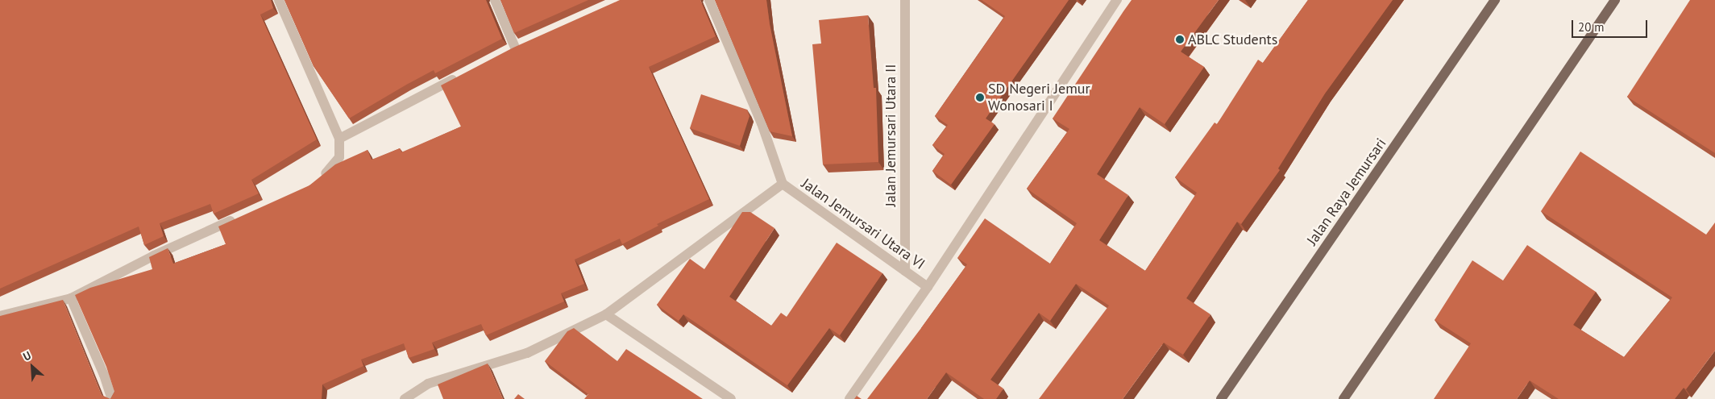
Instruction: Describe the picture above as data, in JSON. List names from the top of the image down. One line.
{"streets":{"main road":["Jalan Raya Jemursari"],"street":["Jalan Jemursari Utara II","Jalan Jemursari Utara VI"]},"crossings":[["Jalan Jemursari Utara II","Jalan Jemursari Utara VI"]],"places":["ABLC Students","SD Negeri Jemur Wonosari I"],"scale_bar":"20 m","north":"top left"}
